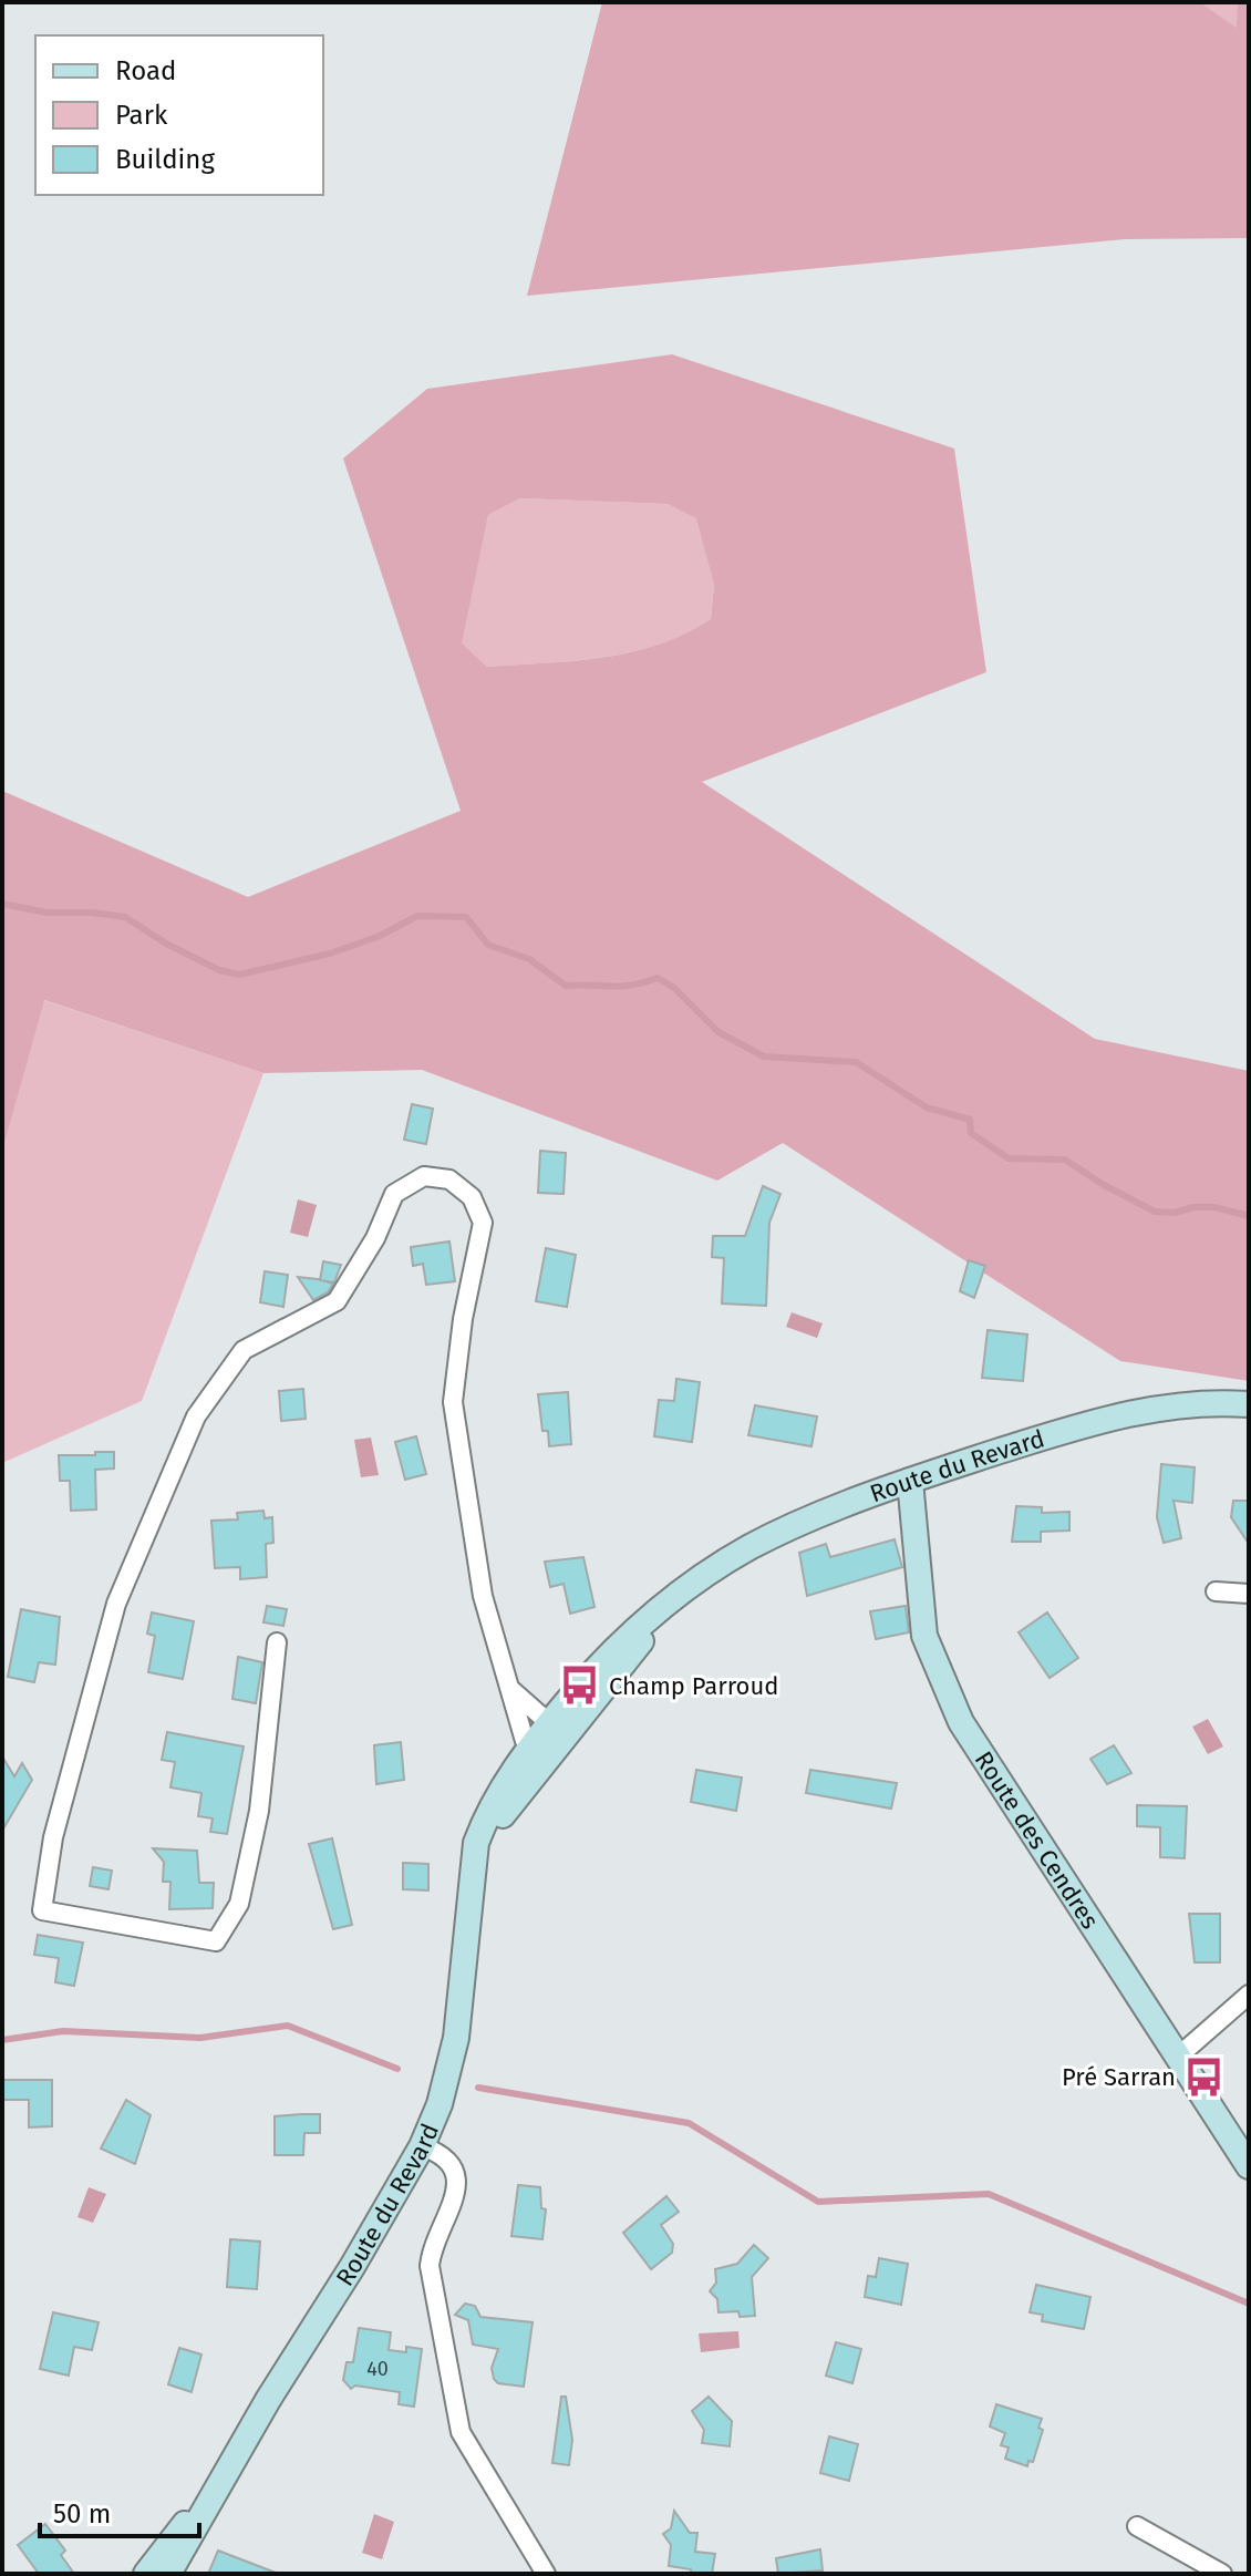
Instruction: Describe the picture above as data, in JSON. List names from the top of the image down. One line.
{"streets":{"main road":["Route du Revard","Route des Cendres"]},"crossings":[["Route du Revard","Route des Cendres"]],"places":{"bus stop":["Champ Parroud","Pré Sarran"]},"house_numbers":["40"],"legend":["Road","Park","Building"],"scale_bar":"50 m"}
